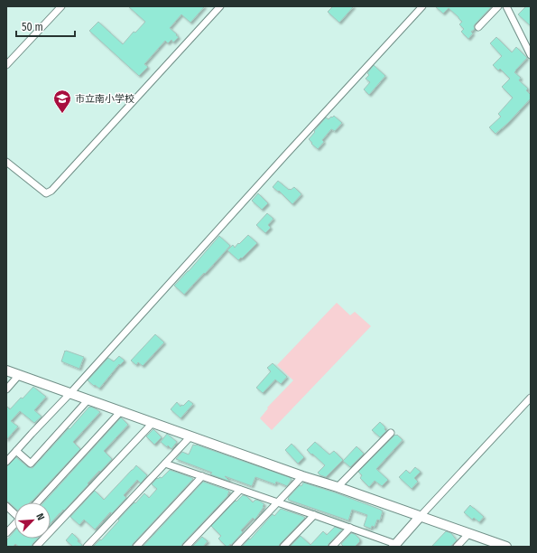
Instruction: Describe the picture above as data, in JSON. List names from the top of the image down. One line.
{"places":{"school or university":["市立南小学校"]},"scale_bar":"50 m","north":"top right"}
